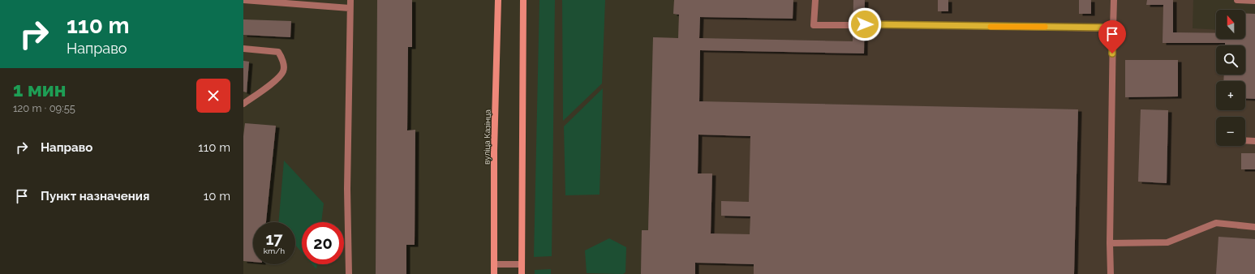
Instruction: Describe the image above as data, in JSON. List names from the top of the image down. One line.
{"streets":{"main road":["вуліца Казінца"]},"north":"top","page":{"turn":["110 m","Направо"],"map_buttons":["+","−"],"heading":["1 мин","120 m · 09:55"],"list":[{"name":"Направо","value":"110 m"},{"name":"Пункт назначения","value":"10 m"}],"speed":"17 km/h","limit":"20"}}
